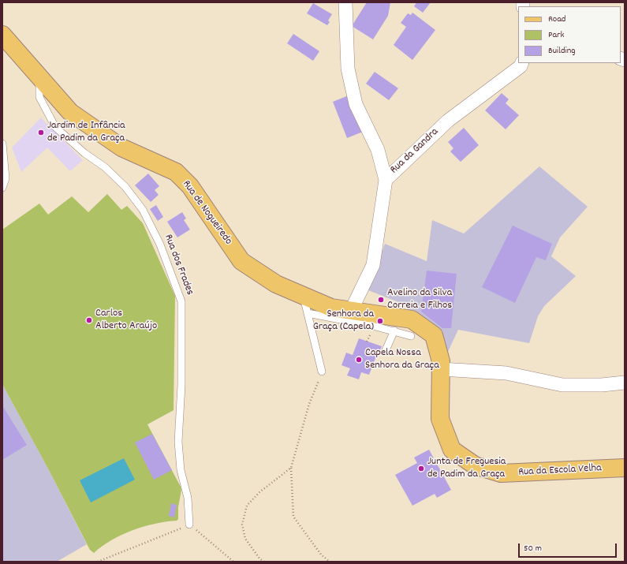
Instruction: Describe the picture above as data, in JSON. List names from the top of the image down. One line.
{"streets":{"main road":["Rua de Nogueiredo","Rua da Escola Velha"],"street":["Rua da Gandra"],"lane":["Rua dos Frades"]},"crossings":[["Rua da Gandra","Rua de Nogueiredo"],["Rua da Gandra","Rua da Escola Velha"],["Rua de Nogueiredo","Rua dos Frades"],["Rua de Nogueiredo","Rua da Escola Velha"]],"places":["Jardim de Infância de Padim da Graça","Avelino da Silva Correia e Filhos","Carlos Alberto Araújo","Senhora da Graça (Capela)","Capela Nossa Senhora da Graça","Junta de Freguesia de Padim da Graça"],"legend":["Road","Park","Building"],"scale_bar":"50 m"}
